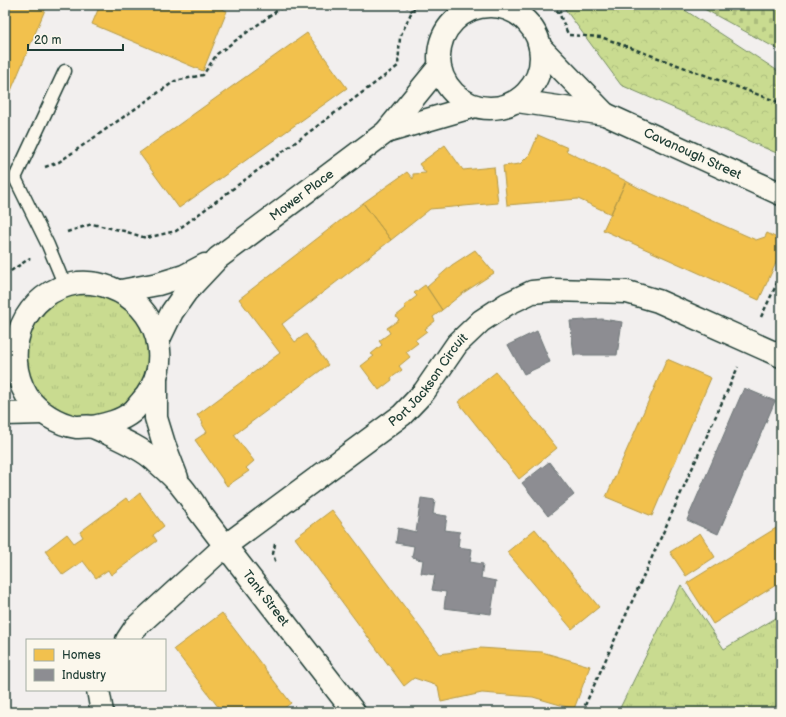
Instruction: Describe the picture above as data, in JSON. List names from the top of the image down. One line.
{"streets":{"street":["Cavanough Street","Mower Place","Port Jackson Circuit","Tank Street"]},"crossings":[["Cavanough Street","Mower Place"],["Port Jackson Circuit","Tank Street"]],"legend":["Homes","Industry"],"scale_bar":"20 m"}
